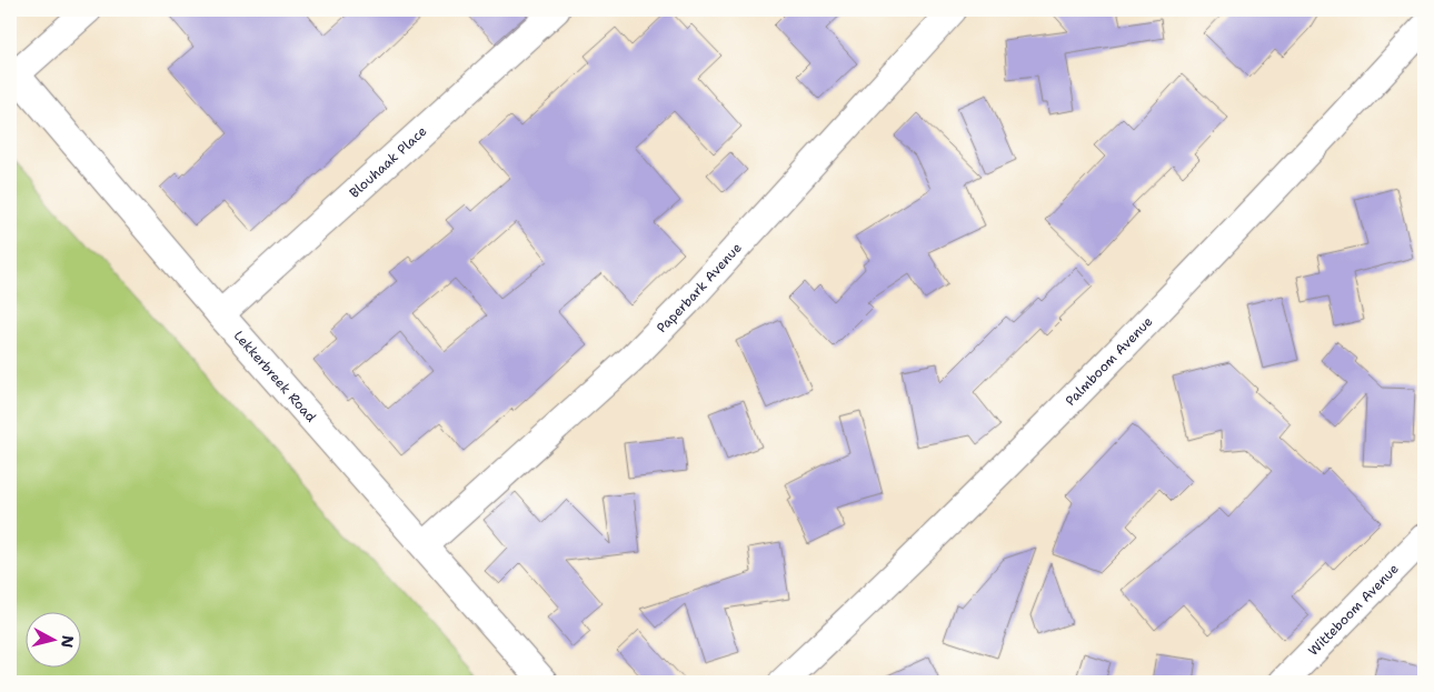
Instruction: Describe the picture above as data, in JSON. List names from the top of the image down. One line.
{"streets":{"street":["Blouhaak Place","Paperbark Avenue","Palmboom Avenue","Lekkerbreek Road","Witteboom Avenue"]},"crossings":[["Blouhaak Place","Lekkerbreek Road"],["Paperbark Avenue","Lekkerbreek Road"]],"north":"right"}
